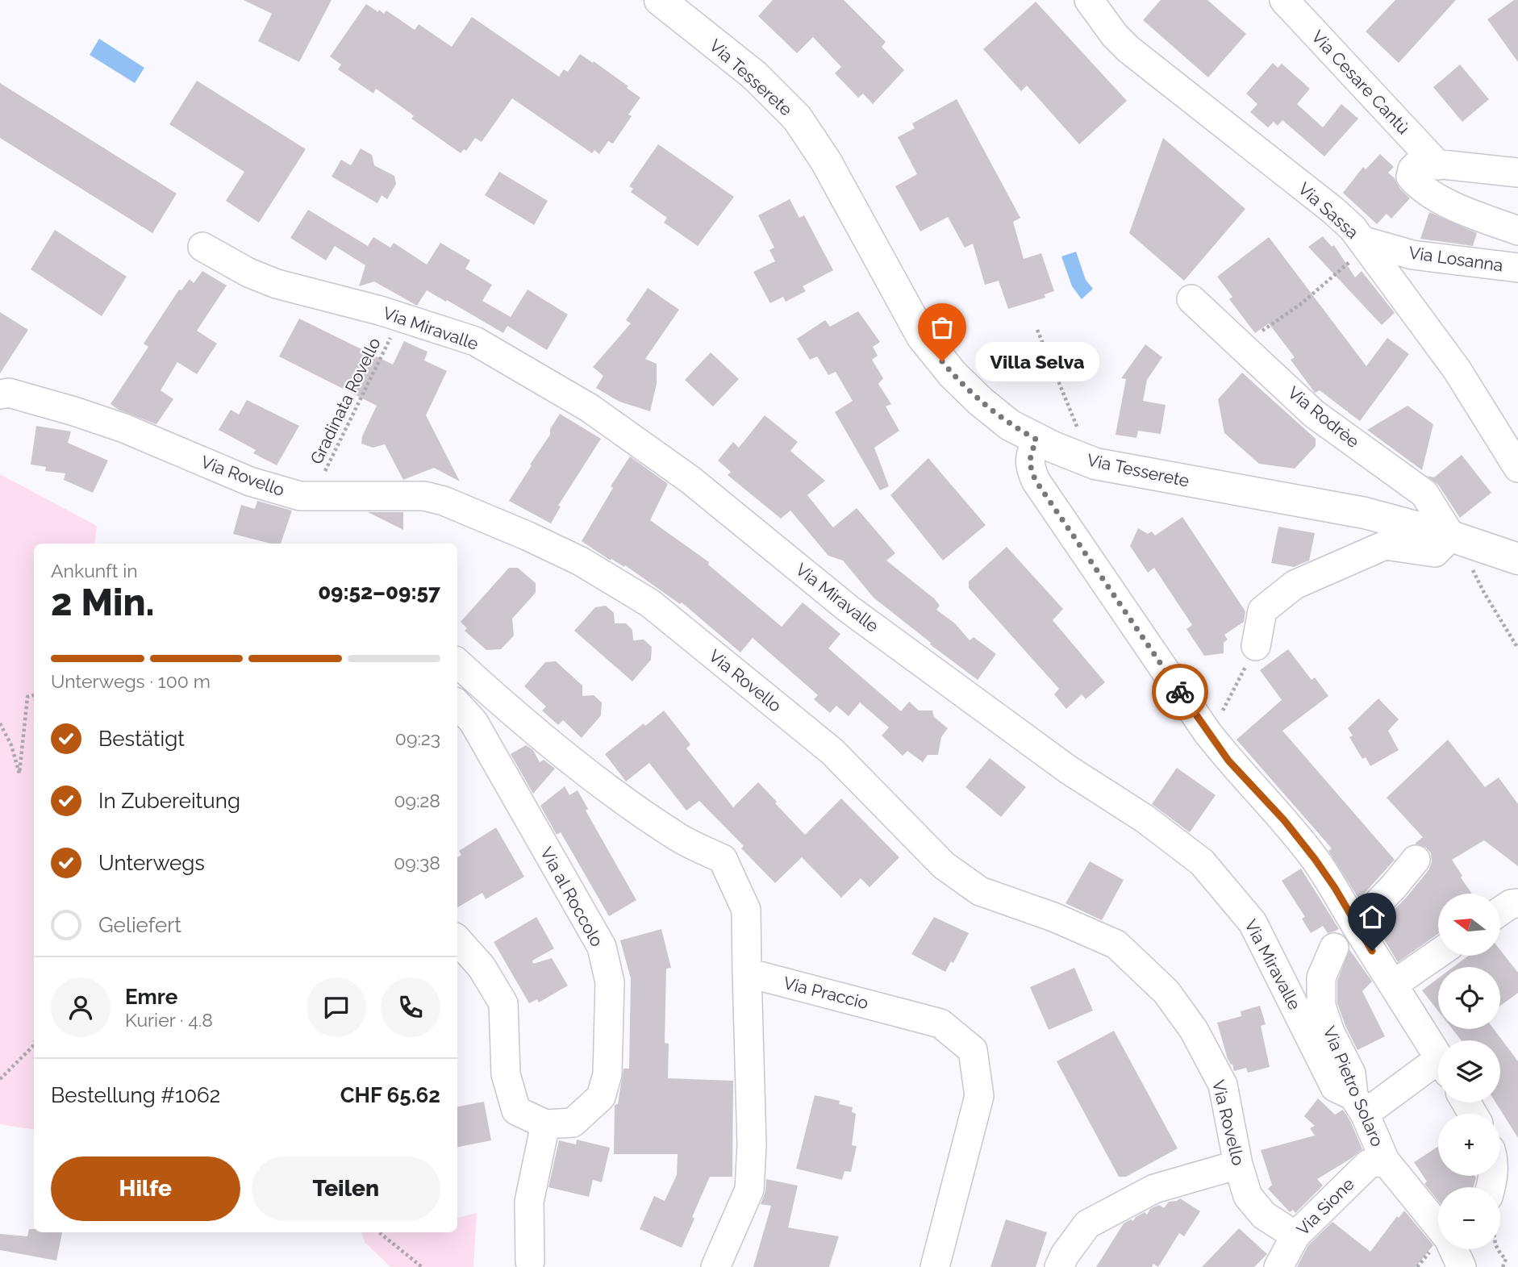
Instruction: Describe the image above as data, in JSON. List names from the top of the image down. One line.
{"streets":{"main road":["Via Tesserete"],"street":["Via Cesare Cantù","Via Sassa","Via Losanna","Via Miravalle","Via Rodrèe","Via Rovello","Via al Roccolo","Via Praccio","Via Pietro Solaro","Via Sione"],"path":["Gradinata Rovello"]},"crossings":[["Via Tesserete","Via Rodrèe"],["Via Sassa","Via Losanna"],["Via Miravalle","Gradinata Rovello"],["Via Miravalle","Via Pietro Solaro"],["Gradinata Rovello","Via Rovello"],["Via Rovello","Via Sione"],["Via Pietro Solaro","Via Sione"]],"places":["Villa Selva"],"north":"left","page":{"bubble":"Villa Selva","heading":["2 Min.","Ankunft in","09:52–09:57"],"panel":["Emre","Kurier · 4.8","Bestellung #1062","CHF 65.62"],"bar":"Unterwegs · 100 m","list":[["Bestätigt","09:23"],["In Zubereitung","09:28"],["Unterwegs","09:38"],"Geliefert"],"map_buttons":["+","−"],"buttons":["Hilfe","Teilen"]}}
